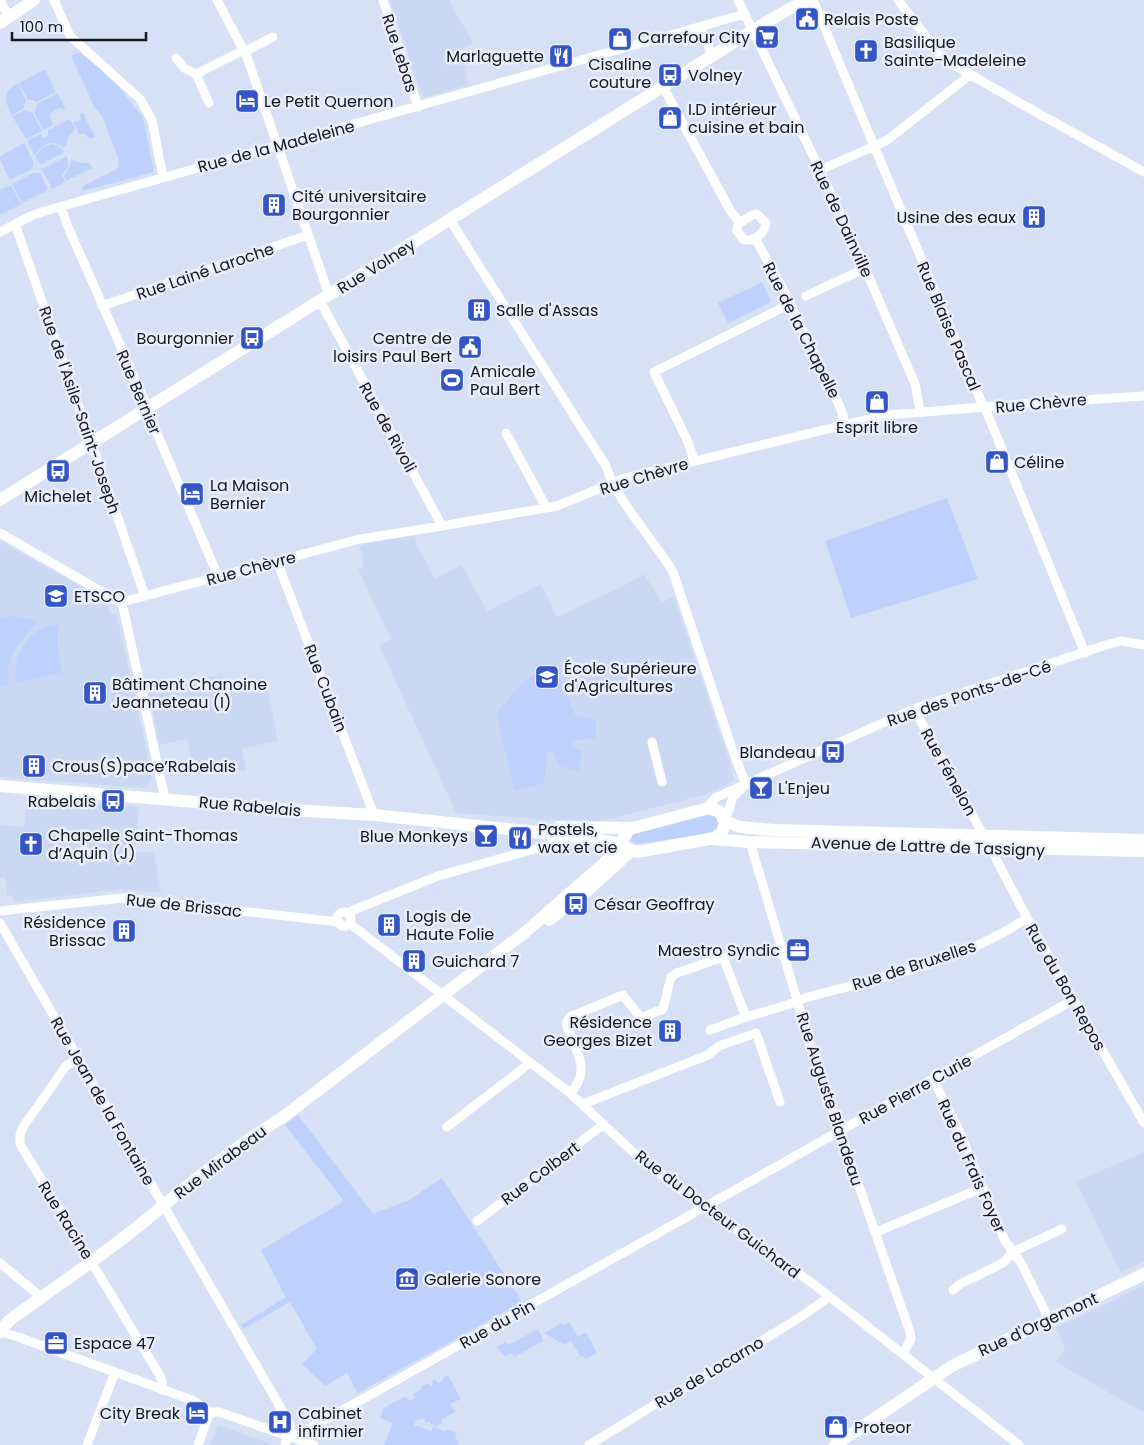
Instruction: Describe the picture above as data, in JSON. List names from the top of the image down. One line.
{"streets":{"street":["Rue Lebas","Rue de la Madeleine","Rue de Dainville","Rue Volney","Rue Lainé Laroche","Rue Blaise Pascal","Rue de la Chapelle","Rue Bernier","Rue Chèvre","Rue de l'Asile-Saint-Joseph","Rue de Rivoli","Rue Cubain","Rue des Ponts-de-Cé","Rue Fénelon","Rue Rabelais","Avenue de Lattre de Tassigny","Rue de Brissac","Rue de Bruxelles","Rue du Bon Repos","Rue Pierre Curie","Rue Auguste Blandeau","Rue Jean de la Fontaine","Rue Mirabeau","Rue du Frais Foyer","Rue Colbert","Rue du Docteur Guichard","Rue Racine","Rue du Pin","Rue d'Orgemont","Rue de Locarno"]},"crossings":[["Rue Lebas","Rue de la Madeleine"],["Rue de la Madeleine","Rue de Dainville"],["Rue de la Madeleine","Rue Bernier"],["Rue de la Madeleine","Rue de l'Asile-Saint-Joseph"],["Rue de la Madeleine","Rue de Rivoli"],["Rue de Dainville","Rue Volney"],["Rue de Dainville","Rue Chèvre"],["Rue Volney","Rue Blaise Pascal"],["Rue Volney","Rue Bernier"],["Rue Volney","Rue de l'Asile-Saint-Joseph"],["Rue Volney","Rue de Rivoli"],["Rue Lainé Laroche","Rue Bernier"],["Rue Lainé Laroche","Rue de Rivoli"],["Rue Blaise Pascal","Rue Chèvre"],["Rue Blaise Pascal","Rue des Ponts-de-Cé"],["Rue de la Chapelle","Rue Chèvre"],["Rue Bernier","Rue Chèvre"],["Rue Chèvre","Rue de l'Asile-Saint-Joseph"],["Rue Chèvre","Rue de Rivoli"],["Rue Chèvre","Rue Cubain"],["Rue Cubain","Rue Rabelais"],["Rue des Ponts-de-Cé","Rue Fénelon"],["Rue des Ponts-de-Cé","Rue Rabelais"],["Rue des Ponts-de-Cé","Avenue de Lattre de Tassigny"],["Rue Fénelon","Avenue de Lattre de Tassigny"],["Rue Rabelais","Avenue de Lattre de Tassigny"],["Avenue de Lattre de Tassigny","Rue du Bon Repos"],["Avenue de Lattre de Tassigny","Rue Auguste Blandeau"],["Rue de Brissac","Rue du Docteur Guichard"],["Rue de Bruxelles","Rue du Bon Repos"],["Rue de Bruxelles","Rue Auguste Blandeau"],["Rue du Bon Repos","Rue Pierre Curie"],["Rue Pierre Curie","Rue Auguste Blandeau"],["Rue Pierre Curie","Rue du Frais Foyer"],["Rue Pierre Curie","Rue du Docteur Guichard"],["Rue Pierre Curie","Rue du Pin"],["Rue Auguste Blandeau","Rue du Docteur Guichard"],["Rue Jean de la Fontaine","Rue Mirabeau"],["Rue Jean de la Fontaine","Rue Racine"],["Rue Jean de la Fontaine","Rue du Pin"],["Rue Mirabeau","Rue du Docteur Guichard"],["Rue Mirabeau","Rue Racine"],["Rue du Frais Foyer","Rue d'Orgemont"],["Rue Colbert","Rue du Docteur Guichard"],["Rue du Docteur Guichard","Rue du Pin"],["Rue du Docteur Guichard","Rue d'Orgemont"],["Rue du Docteur Guichard","Rue de Locarno"]],"places":{"public building":["Relais Poste","Centre de loisirs Paul Bert"],"supermarket":["Carrefour City"],"shop":["Cisaline couture","I.D intérieur cuisine et bain","Esprit libre","Céline","Proteor"],"church":["Basilique Sainte-Madeleine","Chapelle Saint-Thomas d’Aquin (J)"],"restaurant":["Marlaguette","Pastels, wax et cie"],"bus stop":["Volney","Bourgonnier","Michelet","Blandeau","Rabelais","César Geoffray"],"hotel":["Le Petit Quernon","La Maison Bernier","City Break"],"building":["Cité universitaire Bourgonnier","Usine des eaux","Salle d'Assas","Bâtiment Chanoine Jeanneteau (I)","Crous(S)pace’Rabelais","Logis de Haute Folie","Résidence Brissac","Guichard 7","Résidence Georges Bizet"],"sports":["Amicale Paul Bert"],"school or university":["ETSCO","École Supérieure d'Agricultures"],"bar":["L'Enjeu","Blue Monkeys"],"office":["Maestro Syndic","Espace 47"],"museum":["Galerie Sonore"],"hospital":["Cabinet infirmier"]},"scale_bar":"100 m"}
